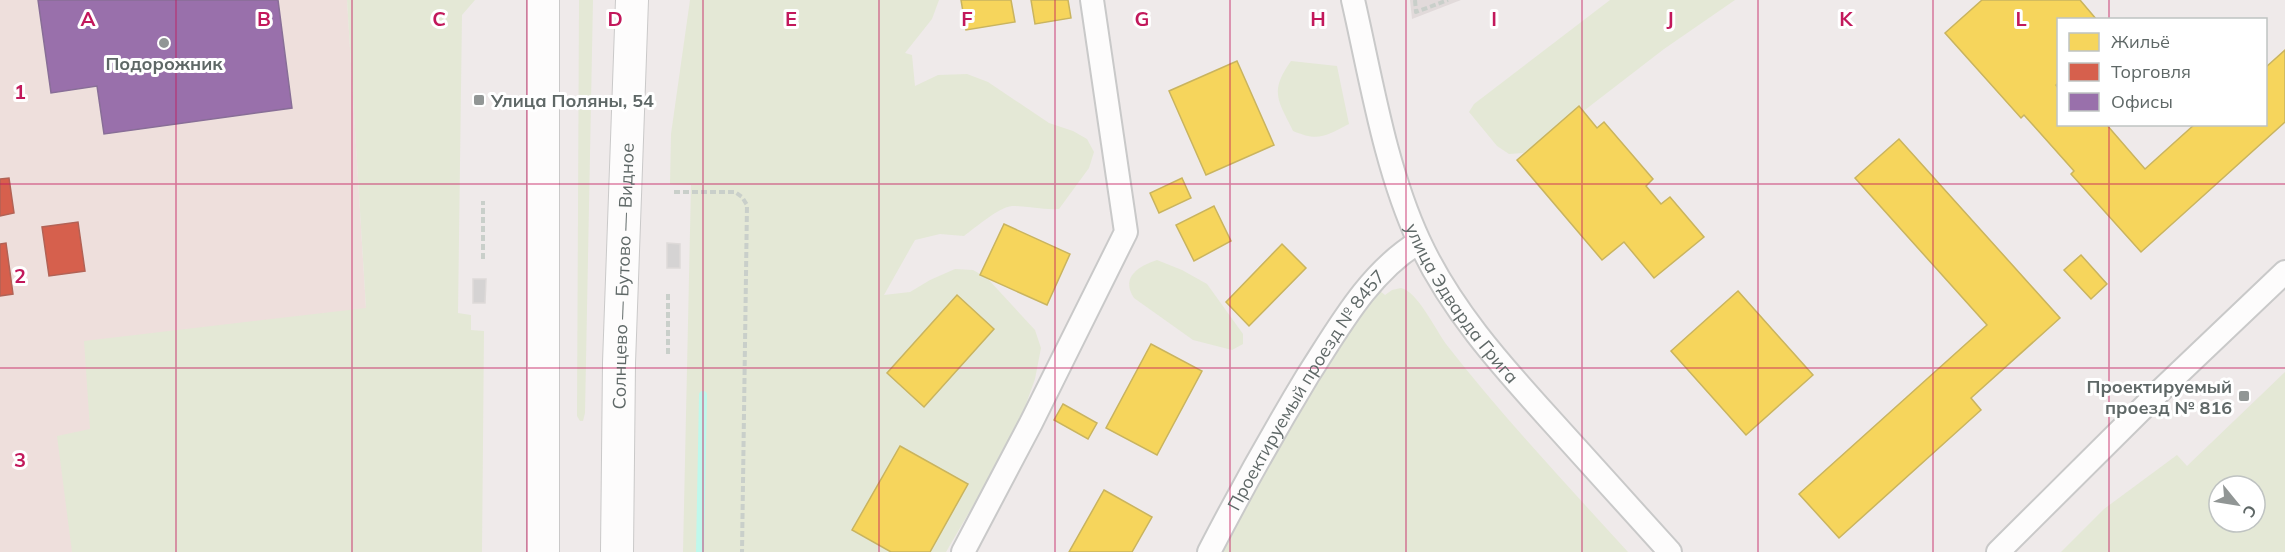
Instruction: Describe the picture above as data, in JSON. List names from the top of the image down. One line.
{"streets":{"main road":["Солнцево — Бутово — Видное"],"street":["улица Эдварда Грига","Проектируемый проезд № 8457"]},"crossings":[["улица Эдварда Грига","Проектируемый проезд № 8457"]],"places":{"other":["Подорожник"],"transit":["Улица Поляны, 54","Проектируемый проезд № 816"]},"legend":["Жильё","Торговля","Офисы"],"north":"bottom right","grid":{"columns":["A","B","C","D","E","F","G","H","I","J","K","L"],"rows":["1","2","3"]}}
